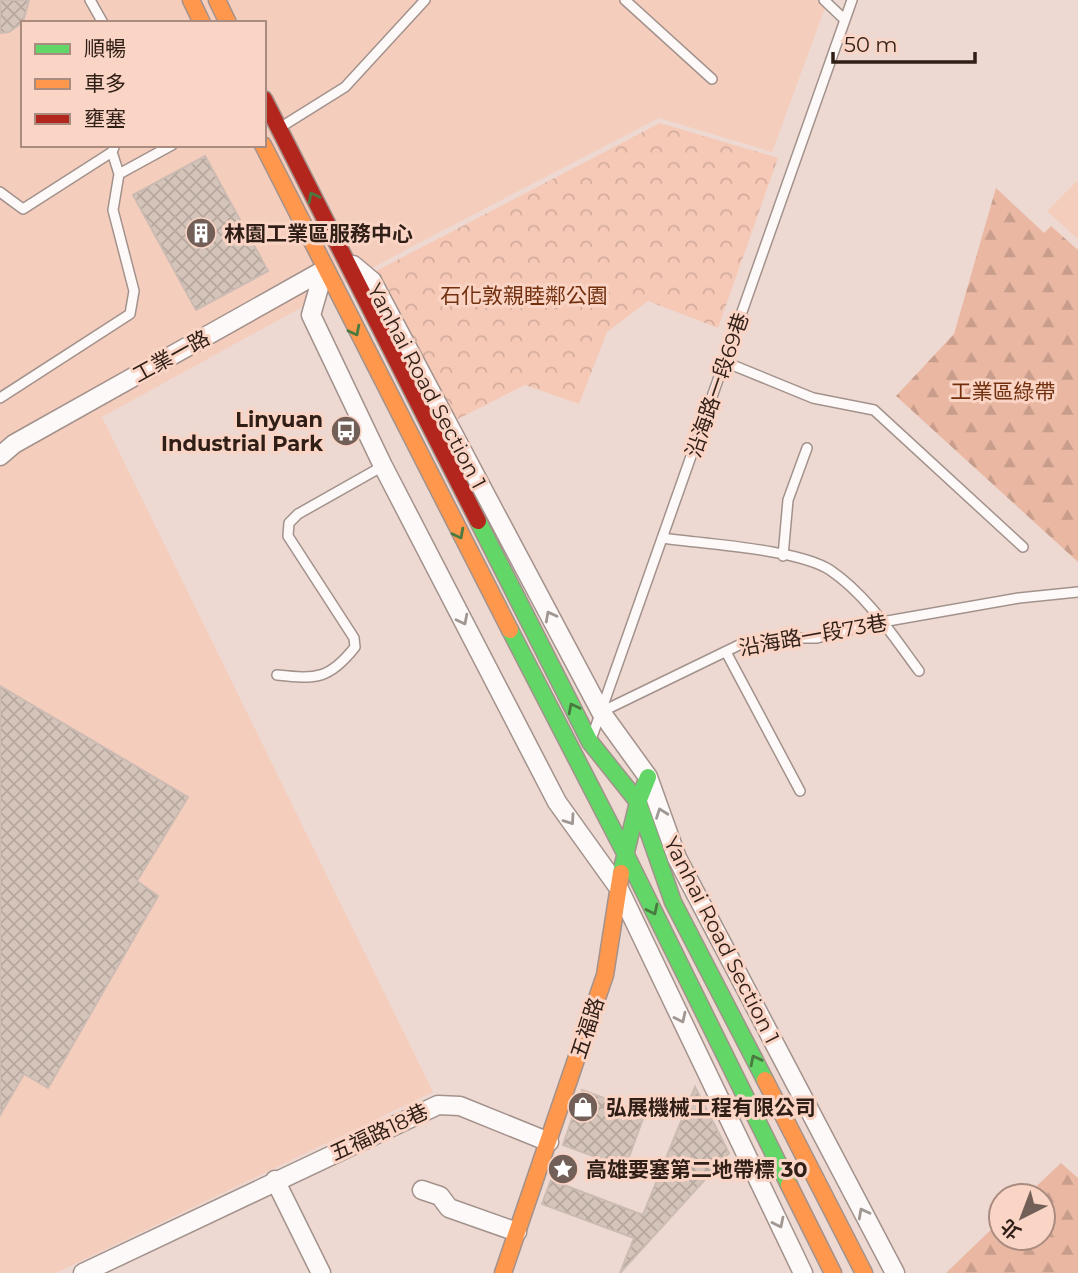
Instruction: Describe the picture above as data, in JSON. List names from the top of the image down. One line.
{"streets":{"main road":["Yanhai Road Section 1","五福路"],"street":["工業一路","五福路18巷"],"lane":["沿海路一段69巷","沿海路一段73巷"]},"crossings":[["工業一路","Yanhai Road Section 1"],["沿海路一段69巷","Yanhai Road Section 1"],["沿海路一段69巷","沿海路一段73巷"],["Yanhai Road Section 1","沿海路一段73巷"],["Yanhai Road Section 1","五福路"],["五福路","五福路18巷"]],"parks":["石化敦親睦鄰公園","工業區綠帶"],"places":{"building":["林園工業區服務中心"],"bus stop":["Linyuan Industrial Park"],"shop":["弘展機械工程有限公司"],"place":["高雄要塞第二地帶標 30"]},"legend":["順暢","車多","壅塞"],"scale_bar":"50 m","north":"bottom left"}
